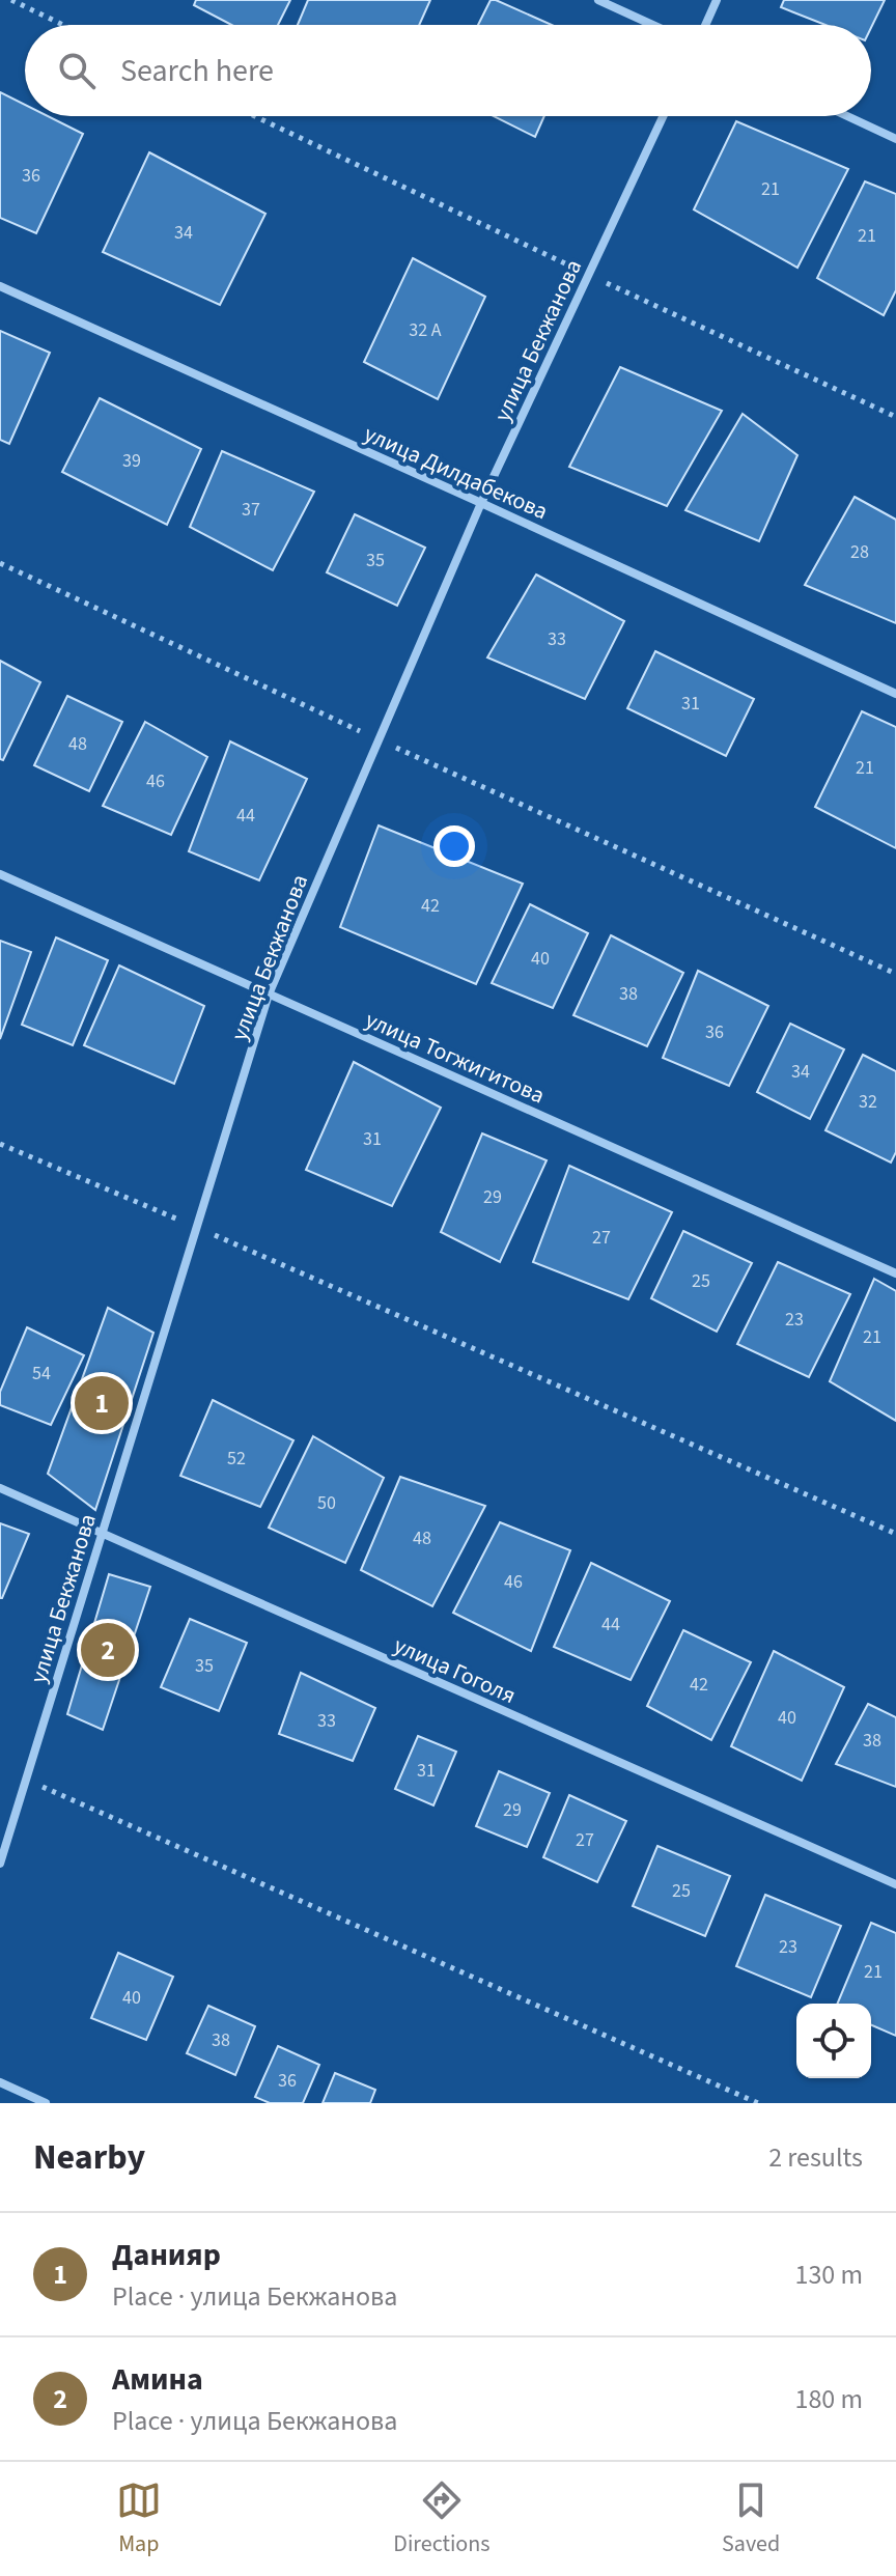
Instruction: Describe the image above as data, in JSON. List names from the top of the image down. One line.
{"streets":{"street":["улица Бекжанова","улица Дилдабекова","улица Тогжигитова","улица Гоголя"]},"crossings":[["улица Бекжанова","улица Дилдабекова"],["улица Бекжанова","улица Тогжигитова"],["улица Бекжанова","улица Гоголя"]],"house_numbers":["36","21","34","21","32 А","39","37","28","35","33","31","48","21","46","44","42","40","38","36","34","32","31","29","27","25","23","21","54","52","50","48","46","44","35","42","40","33","38","31","29","27","25","23","21","40","38","36"],"page":{"search":"Search here","pins":["1","2"],"heading":["Nearby","2 results"],"list":[{"mark":"1","name":"Данияр","note":"Place · улица Бекжанова","value":"130 m"},{"mark":"2","name":"Амина","note":"Place · улица Бекжанова","value":"180 m"}],"nav":["Map","Directions","Saved"]}}
